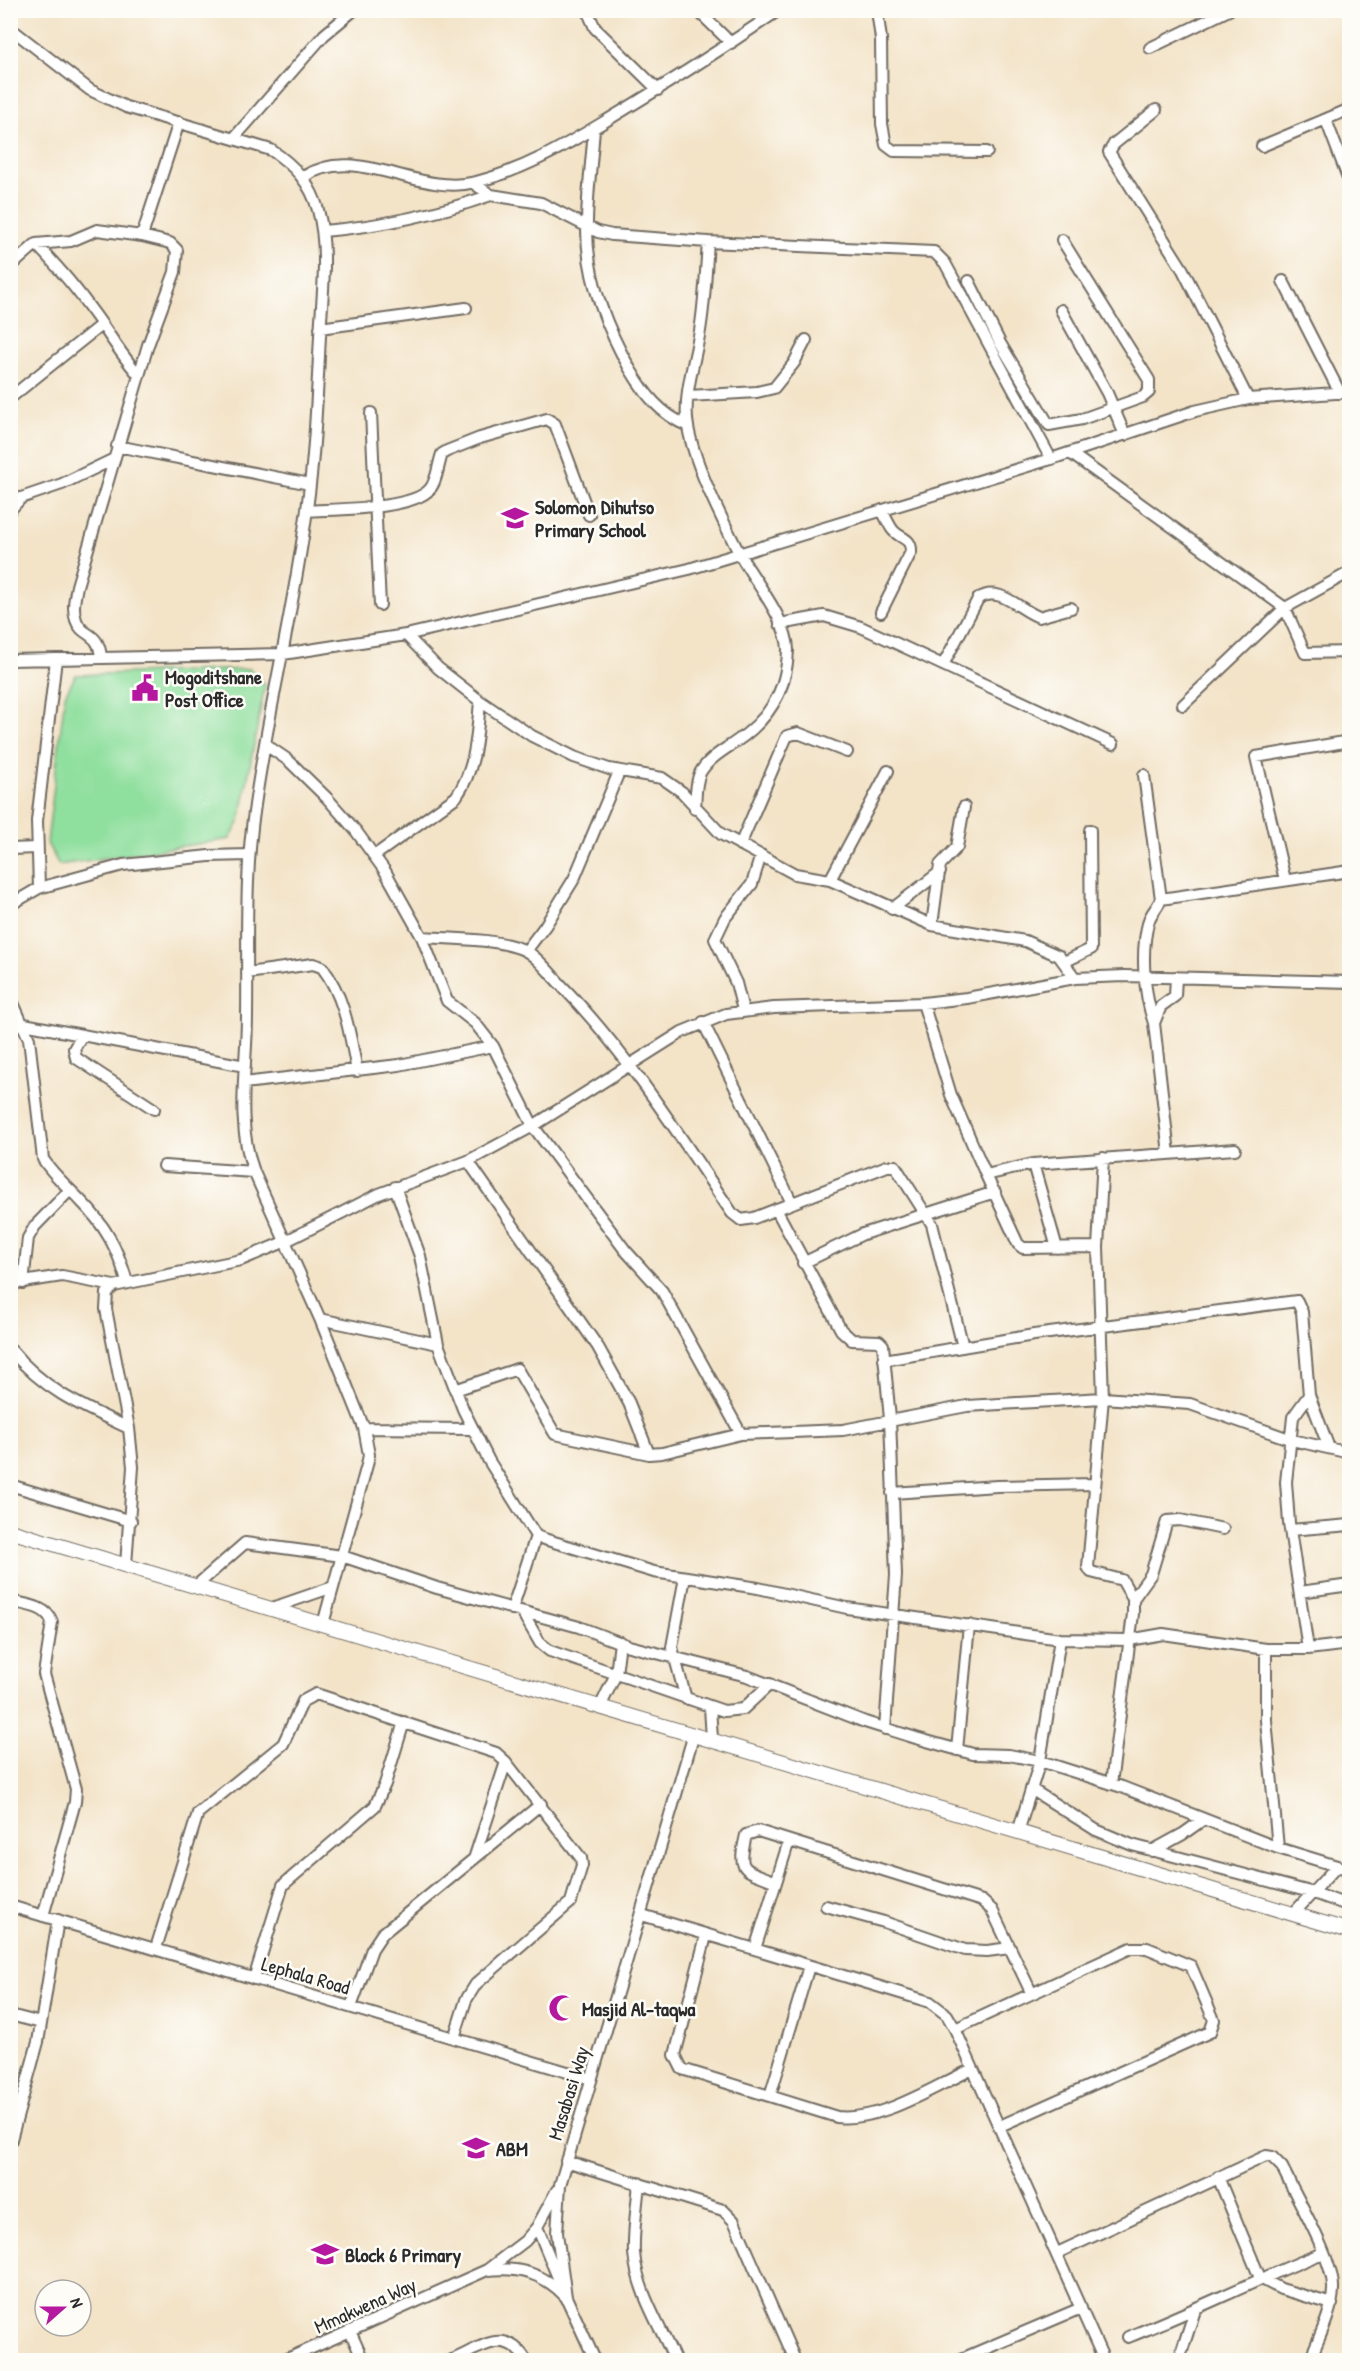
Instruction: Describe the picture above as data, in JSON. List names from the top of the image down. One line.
{"streets":{"street":["Lephala Road","Masabasi Way","Mmakwena Way"]},"crossings":[["Lephala Road","Masabasi Way"],["Masabasi Way","Mmakwena Way"]],"places":{"school or university":["Solomon Dihutso Primary School","ABM","Block 6 Primary"],"public building":["Mogoditshane Post Office"],"mosque":["Masjid Al-taqwa"]},"north":"right"}
